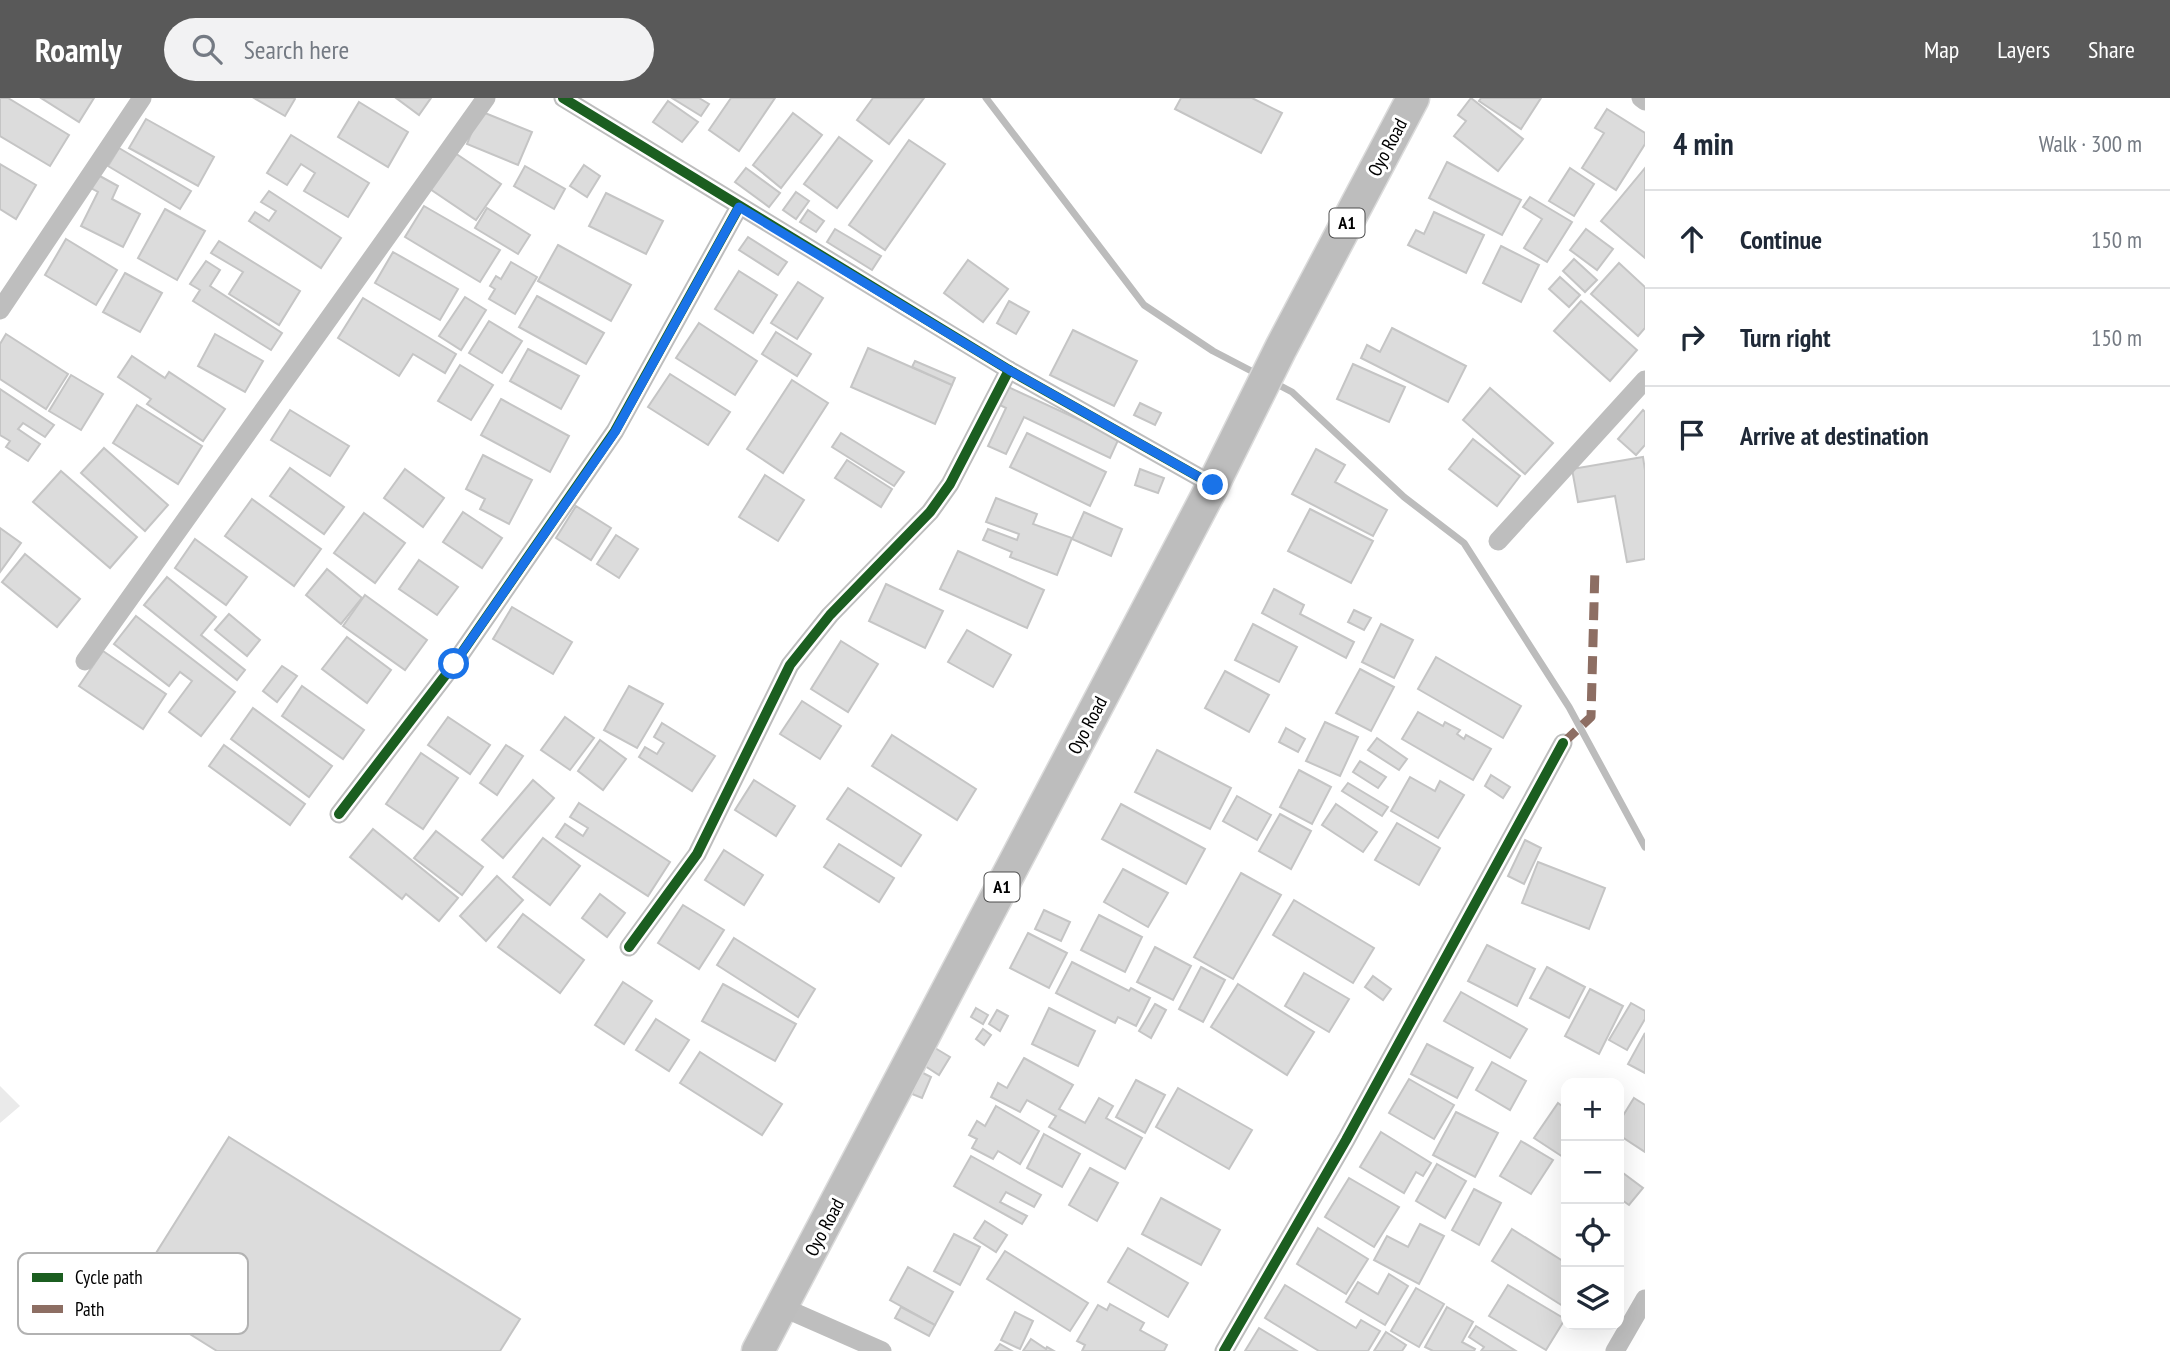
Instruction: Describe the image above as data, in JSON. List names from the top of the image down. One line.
{"streets":{"highway":["Oyo Road","A1"]},"legend":["Cycle path","Path"],"page":{"header":"Roamly","search":"Search here","nav":["Map","Layers","Share"],"heading":["4 min","Walk · 300 m"],"list":[["Continue","150 m"],["Turn right","150 m"],"Arrive at destination"],"map_buttons":["+","−"]}}
